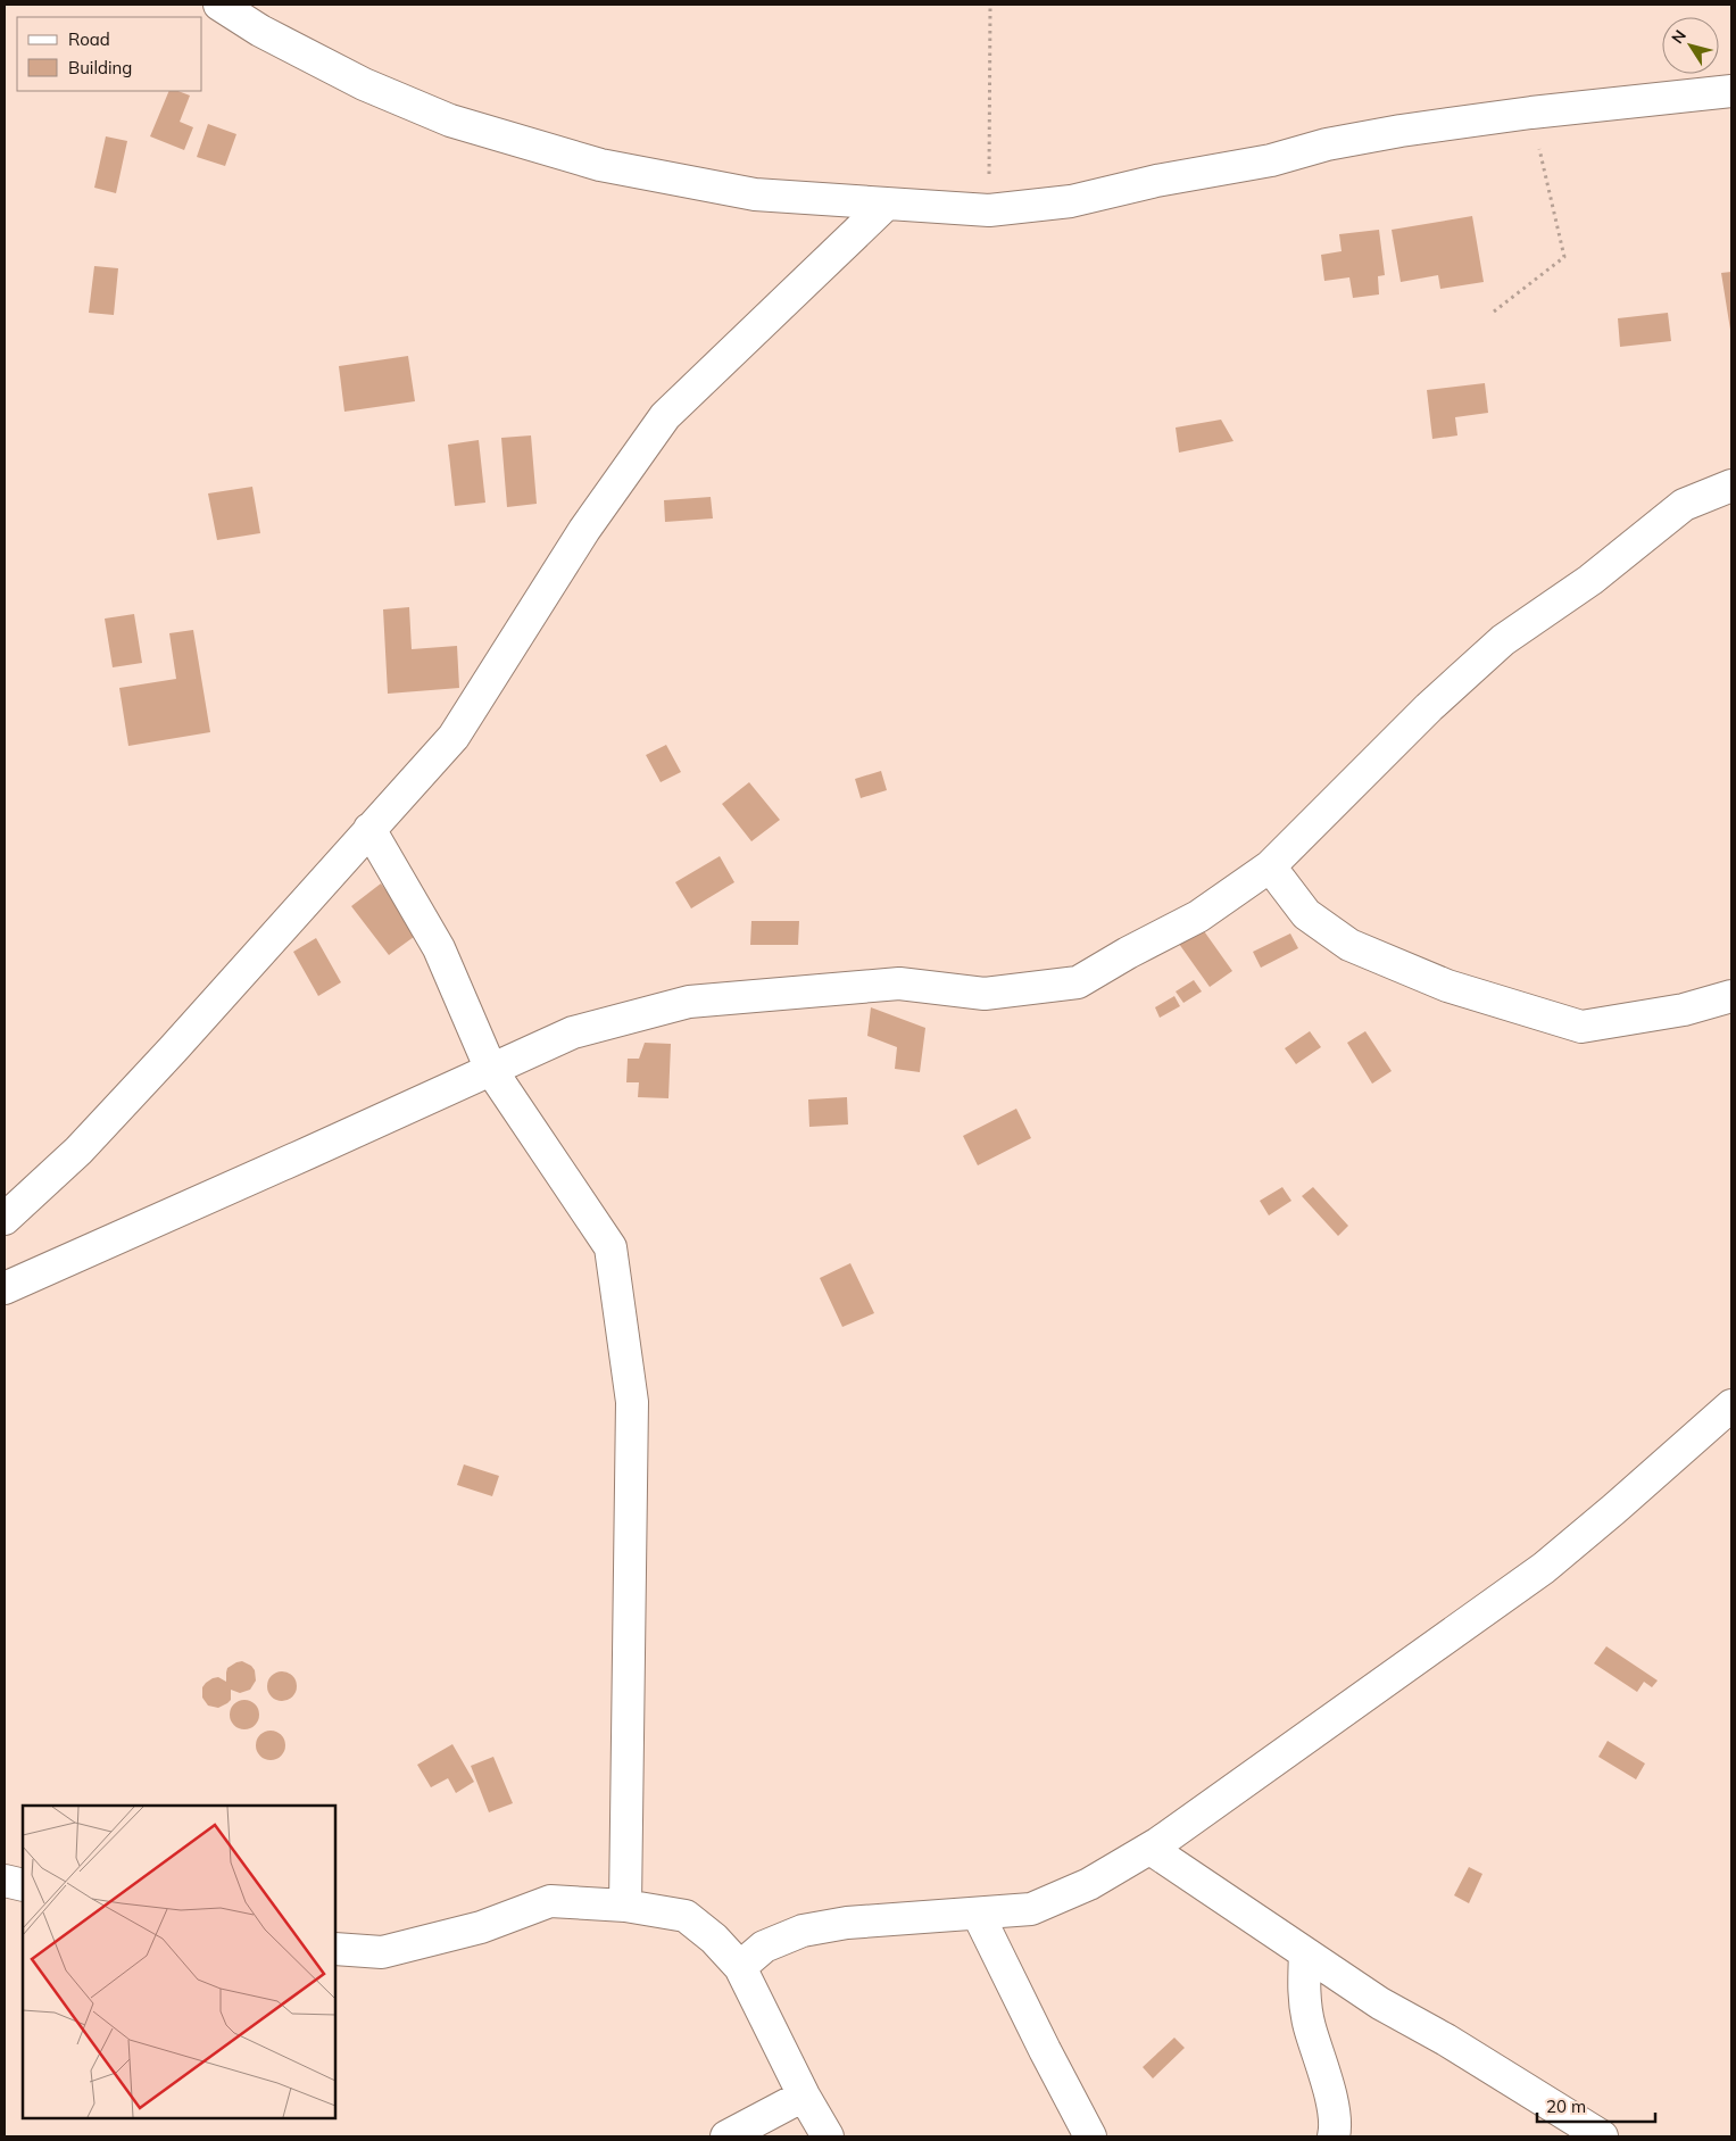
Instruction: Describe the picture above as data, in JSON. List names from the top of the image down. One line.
{"legend":["Road","Building"],"scale_bar":"20 m","north":"top left"}
